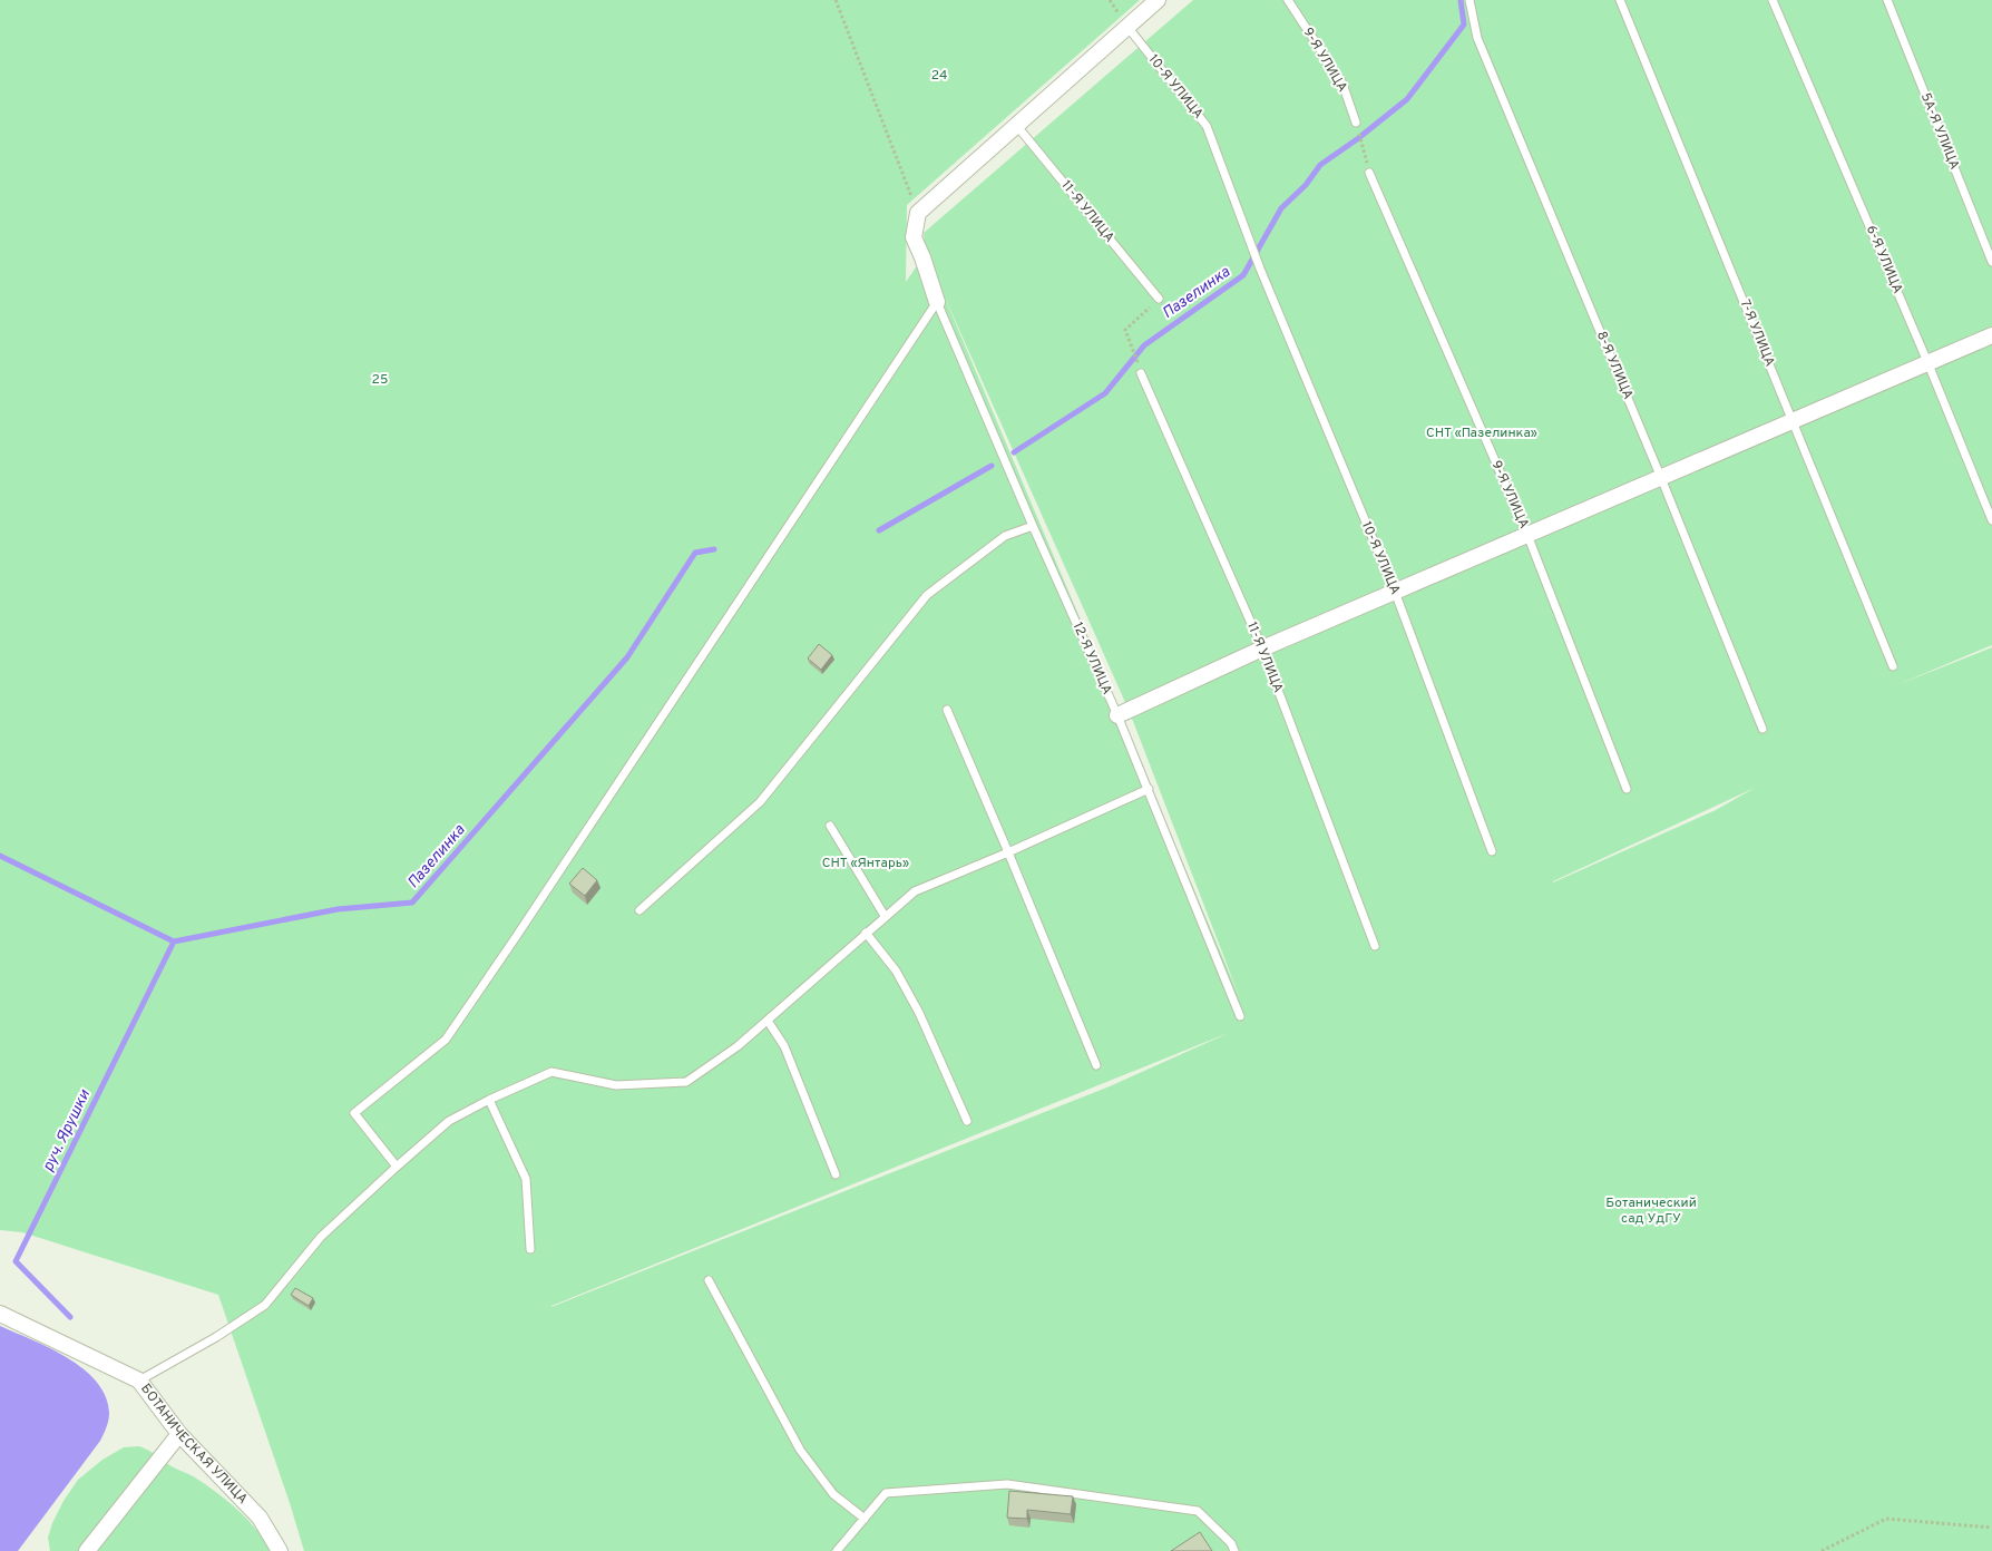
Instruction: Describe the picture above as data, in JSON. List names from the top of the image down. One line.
{"streets":{"street":["БОТАНИЧЕСКАЯ УЛИЦА"],"lane":["9-Я УЛИЦА","10-Я УЛИЦА","5А-Я УЛИЦА","11-Я УЛИЦА","6-Я УЛИЦА","7-Я УЛИЦА","8-Я УЛИЦА","12-Я УЛИЦА"]},"water":["Пазелинка","руч. Ярушки"],"parks":["24","25","СНТ «Пазелинка»","СНТ «Янтарь»","Ботанический сад УдГУ"]}
